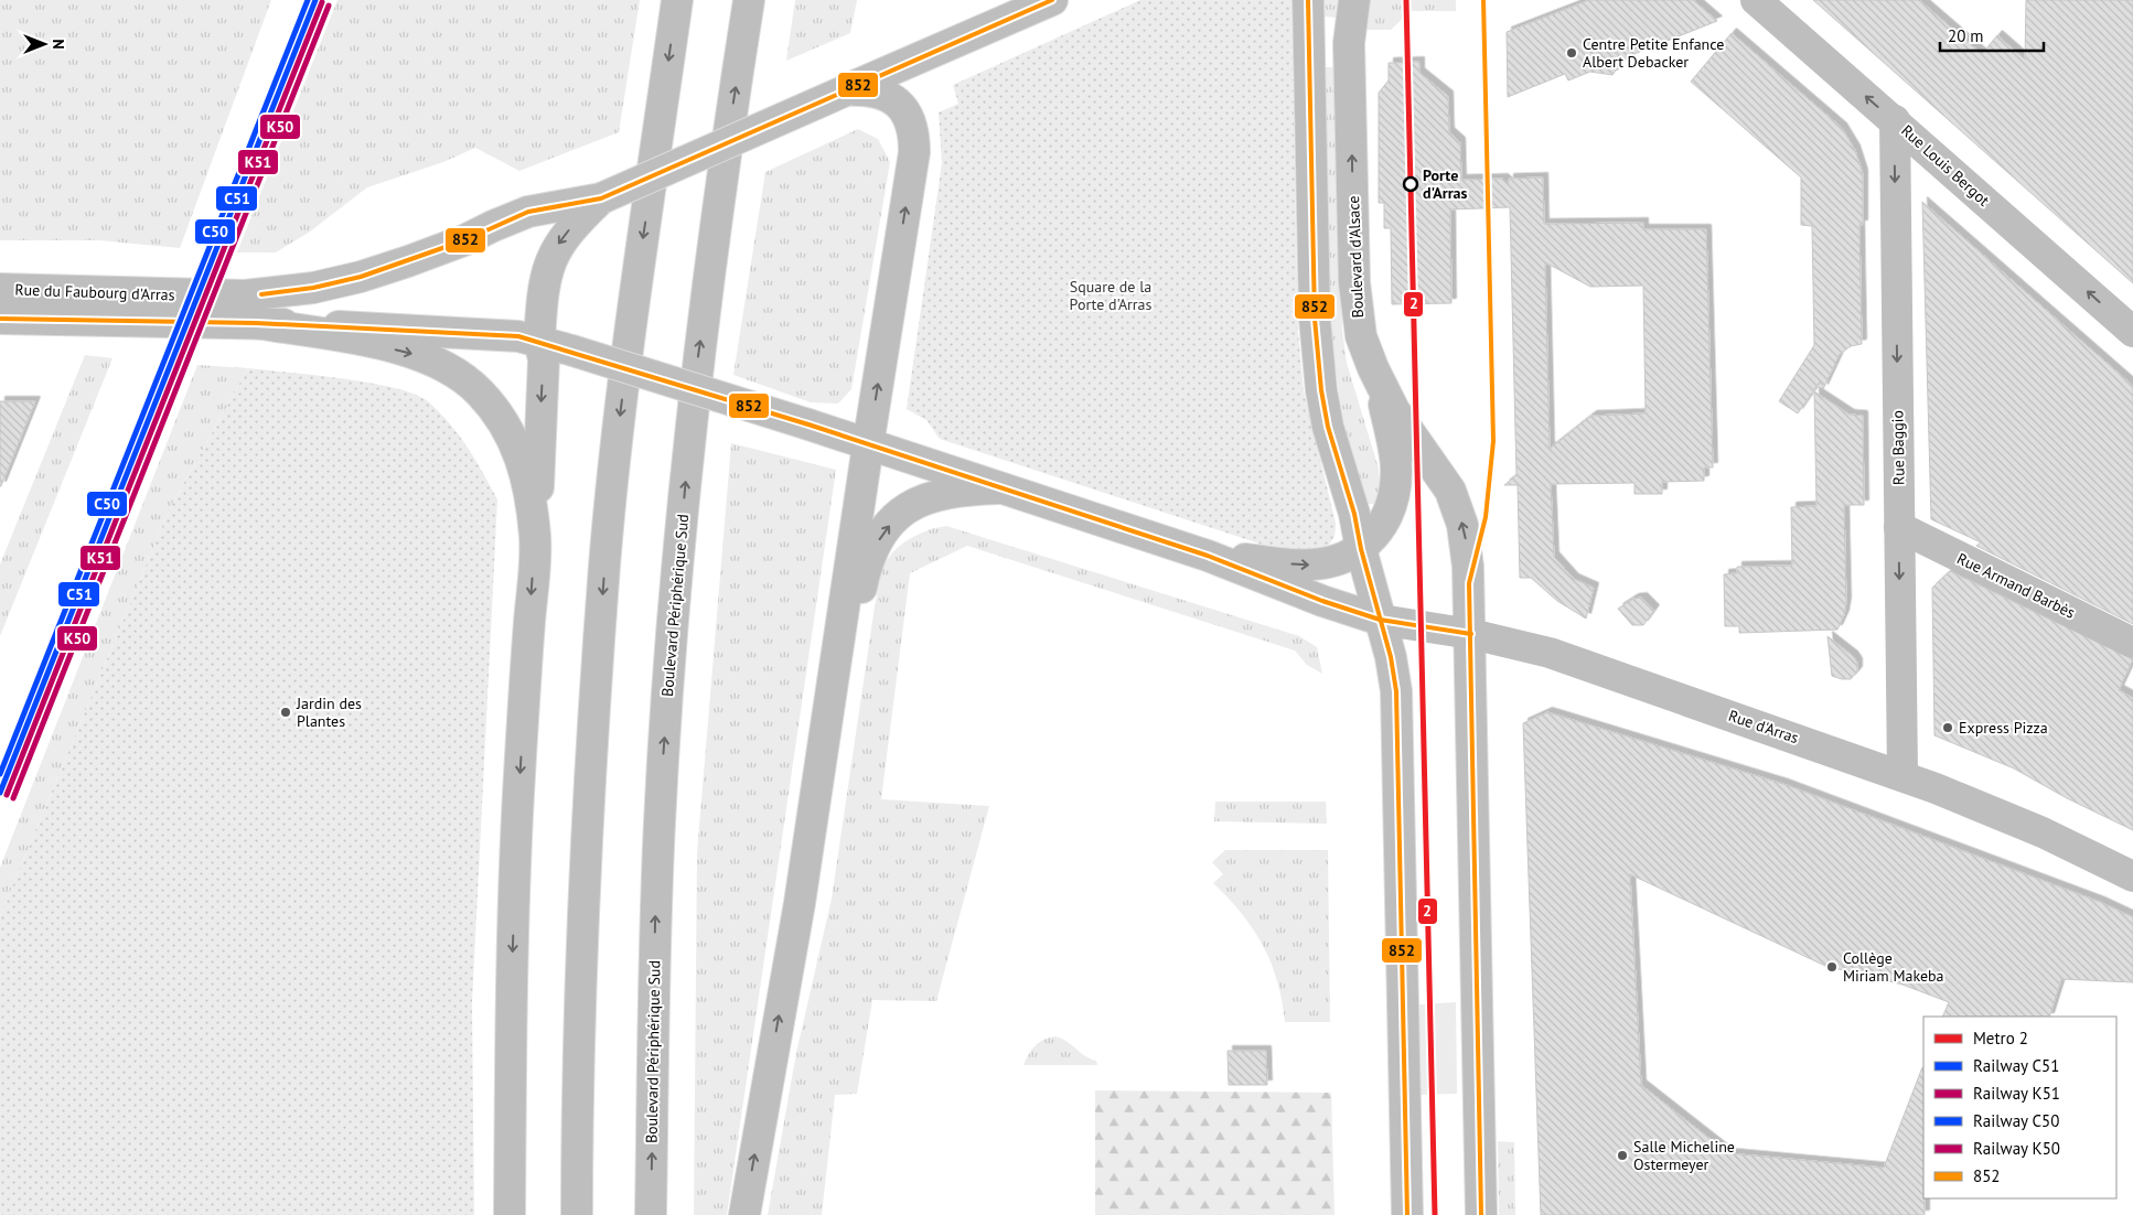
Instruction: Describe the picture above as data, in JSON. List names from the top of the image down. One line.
{"streets":{"main road":["Rue Louis Bergot","Boulevard d'Alsace","Rue du Faubourg d'Arras","Rue Baggio","Rue Armand Barbès","Boulevard Périphérique Sud","Rue d'Arras"]},"crossings":[["Rue Louis Bergot","Rue Baggio"],["Boulevard d'Alsace","Rue d'Arras"],["Rue du Faubourg d'Arras","Rue d'Arras"],["Rue Baggio","Rue Armand Barbès"],["Rue Baggio","Rue d'Arras"]],"one_way":["Rue Louis Bergot","Rue Baggio"],"parks":["Square de la Porte d'Arras"],"places":["Centre Petite Enfance Albert Debacker","Porte d'Arras","Jardin des Plantes","Express Pizza","Collège Miriam Makeba","Salle Micheline Ostermeyer"],"lines":["metro line 2","rail line C51","rail line C50","transit line 852","rail line K51","rail line K50"],"legend":["Metro 2","Railway C51","Railway K51","Railway C50","Railway K50","852"],"scale_bar":"20 m","north":"right"}
